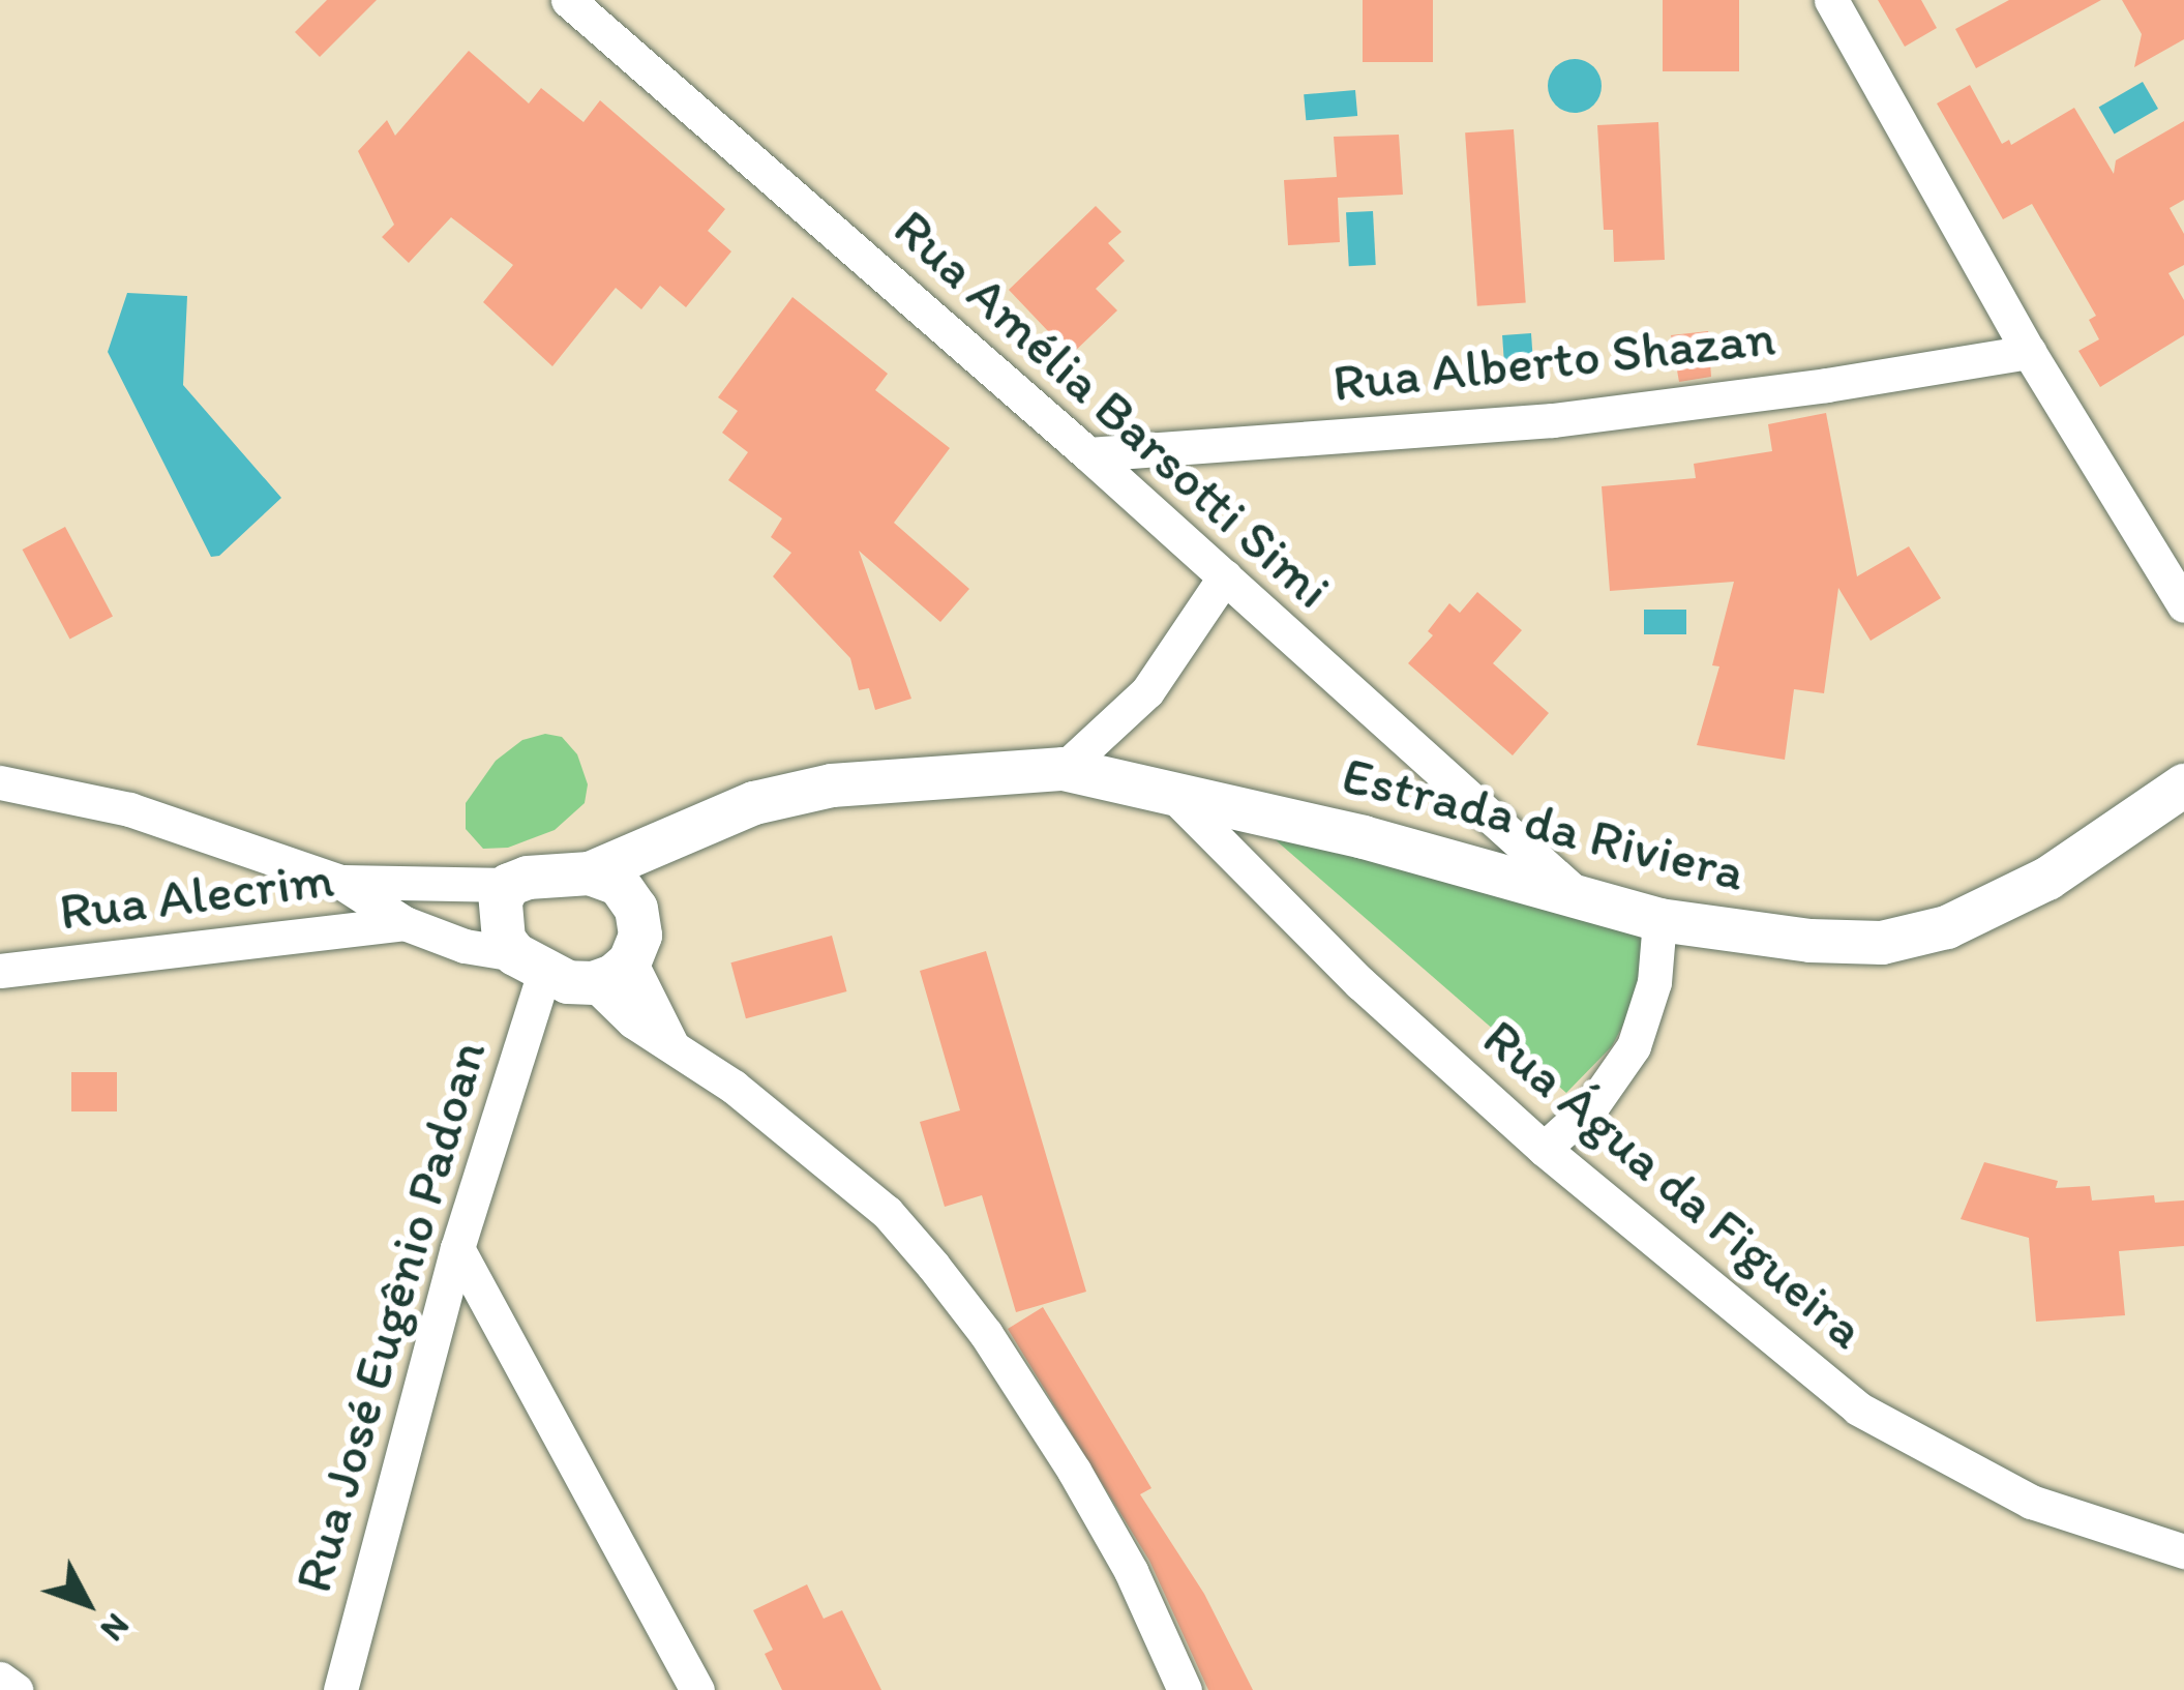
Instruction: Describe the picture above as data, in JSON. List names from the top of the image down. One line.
{"streets":{"street":["Rua Alberto Shazan","Rua Amélia Barsotti Simi","Estrada da Riviera","Rua Alecrim","Rua Água da Figueira","Rua José Eugênio Padoan"]},"crossings":[["Rua Alberto Shazan","Rua Amélia Barsotti Simi"],["Rua Amélia Barsotti Simi","Estrada da Riviera"],["Estrada da Riviera","Rua Água da Figueira"],["Estrada da Riviera","Rua José Eugênio Padoan"]],"north":"bottom right"}
